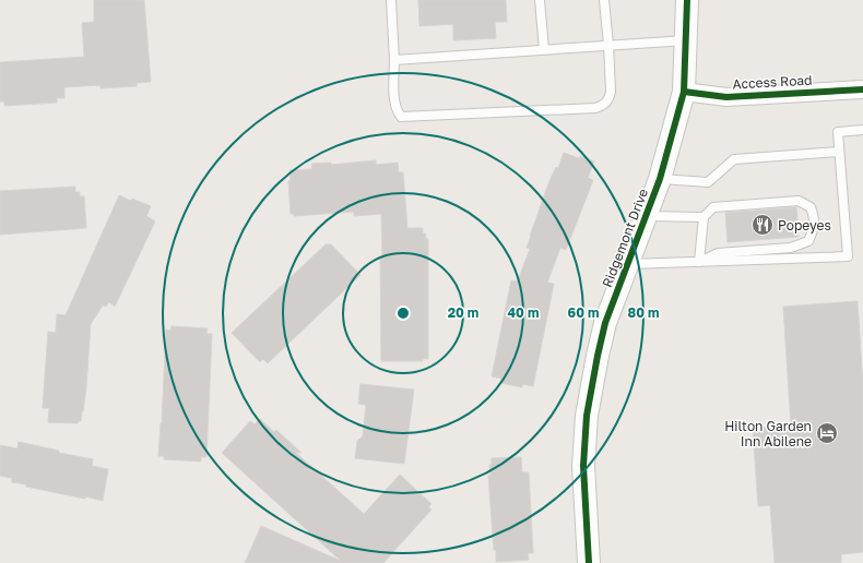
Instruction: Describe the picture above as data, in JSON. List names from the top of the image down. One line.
{"streets":{"street":["Access Road","Ridgemont Drive"]},"crossings":[["Access Road","Ridgemont Drive"]],"places":{"restaurant":["Popeyes"],"hotel":["Hilton Garden Inn Abilene"]},"rings":["20 m","40 m","60 m","80 m"]}
